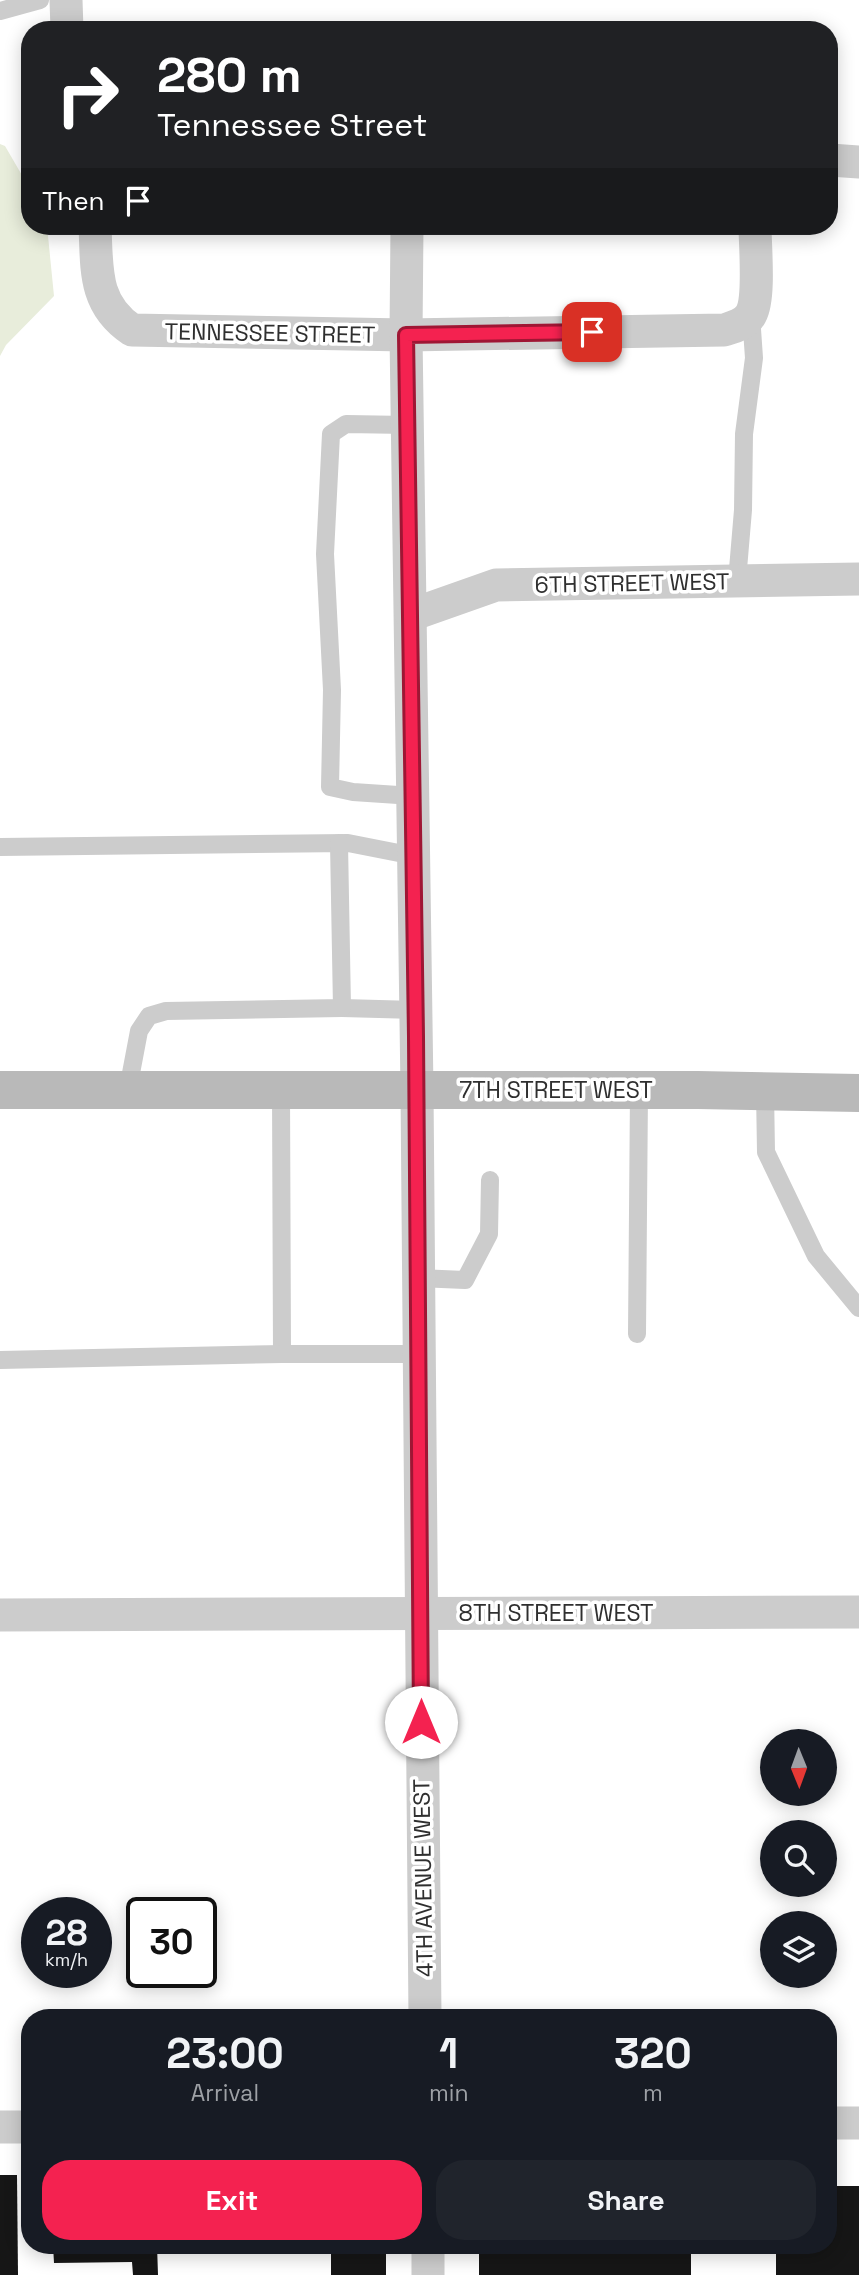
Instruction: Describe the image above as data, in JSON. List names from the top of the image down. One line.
{"streets":{"street":["TENNESSEE STREET","6TH STREET WEST","7TH STREET WEST","8TH STREET WEST","4TH AVENUE WEST"]},"crossings":[["TENNESSEE STREET","4TH AVENUE WEST"],["6TH STREET WEST","4TH AVENUE WEST"],["7TH STREET WEST","4TH AVENUE WEST"],["8TH STREET WEST","4TH AVENUE WEST"]],"north":"bottom","page":{"turn":["280 m","Tennessee Street"],"then":"Then","speed":"28 km/h","limit":"30","eta":["23:00","Arrival","1","min","320","m"],"buttons":["Exit","Share"]}}
